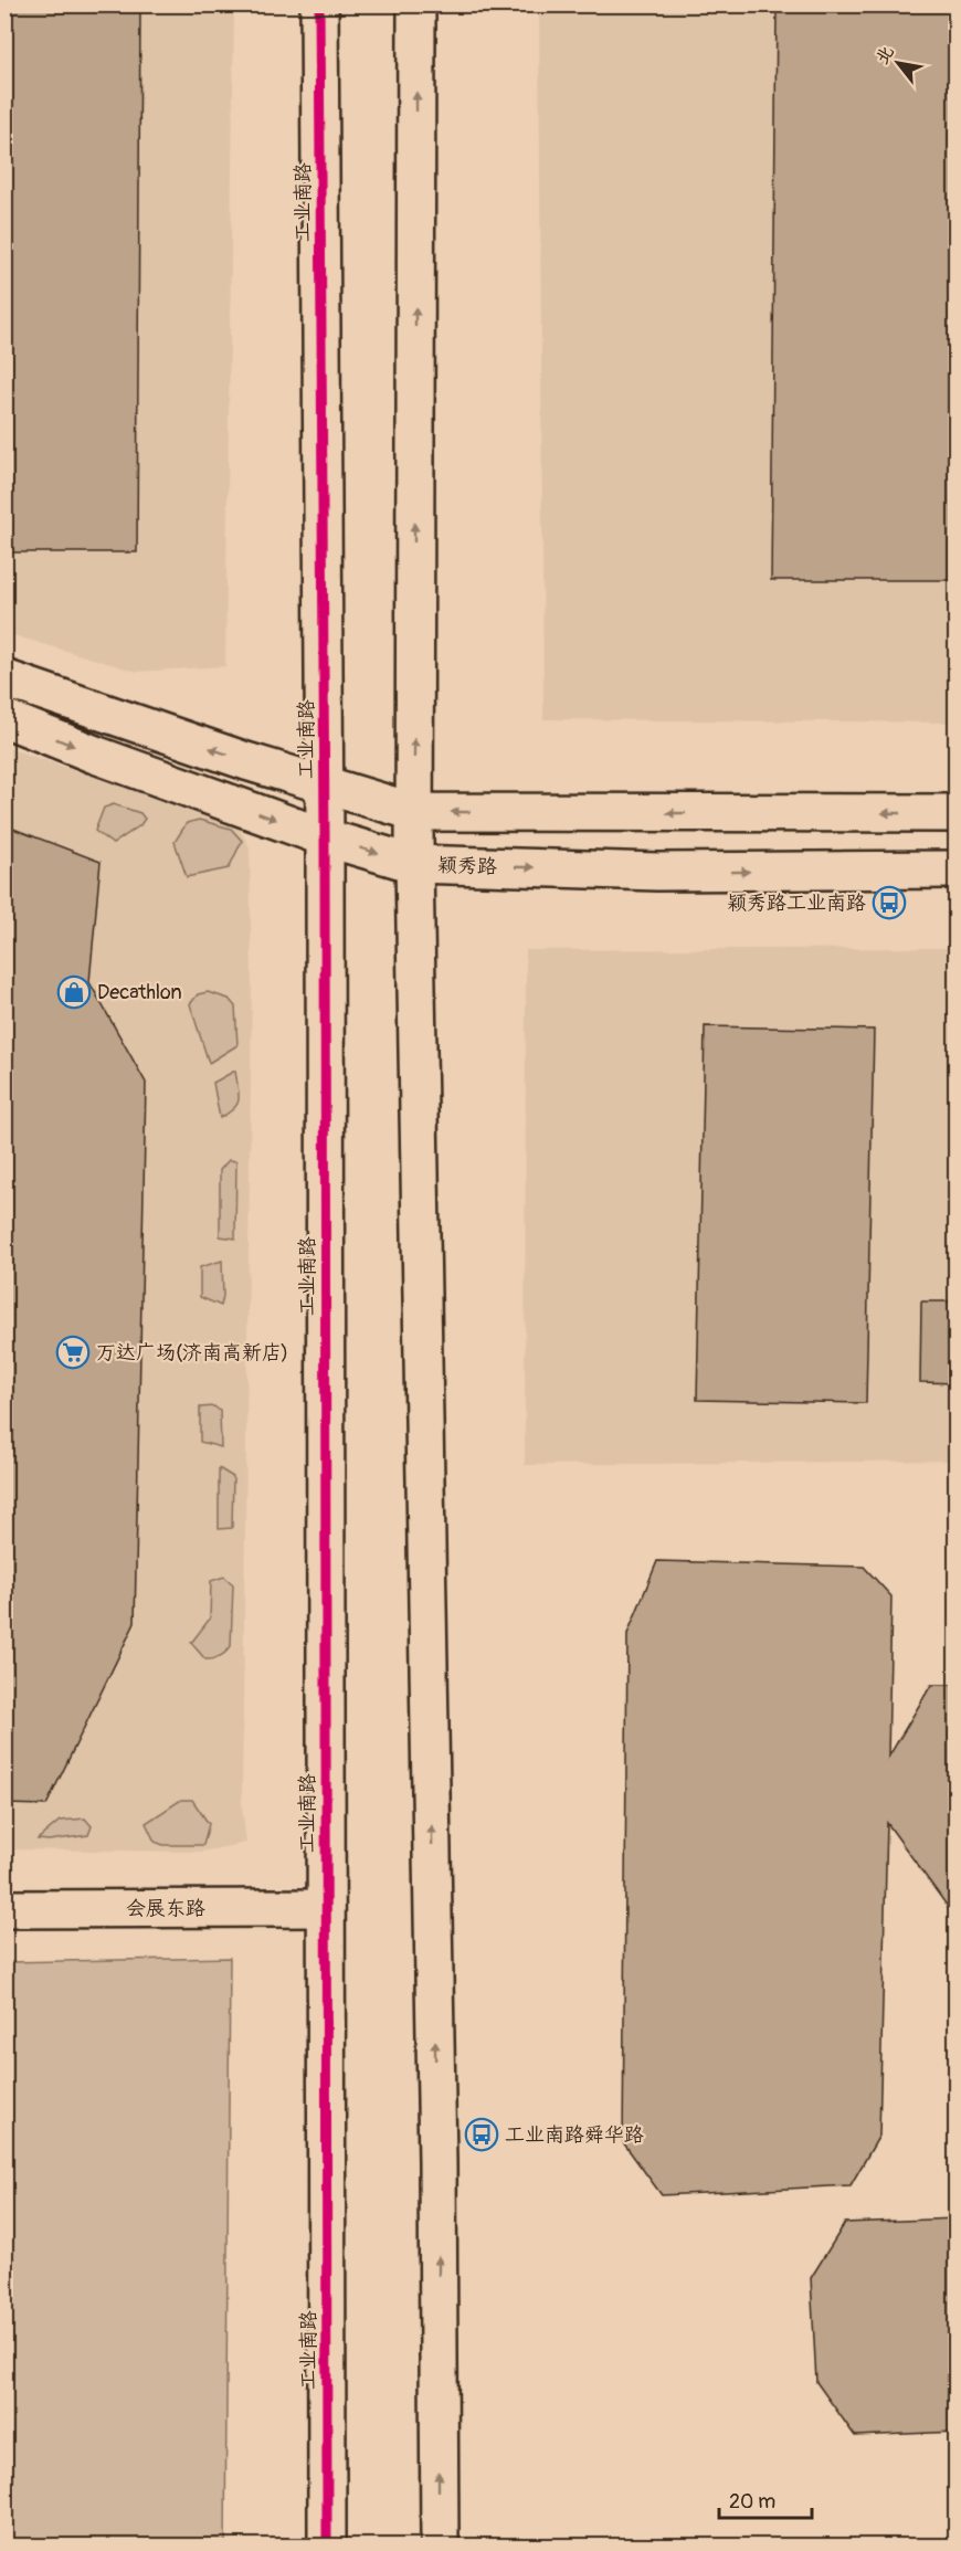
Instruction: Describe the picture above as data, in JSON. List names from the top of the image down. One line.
{"streets":{"main road":["工业南路","颖秀路","会展东路"]},"crossings":[["工业南路","颖秀路"],["工业南路","会展东路"]],"places":{"bus stop":["颖秀路工业南路","工业南路舜华路"],"shop":["Decathlon"],"supermarket":["万达广场(济南高新店)"]},"scale_bar":"20 m","north":"top left"}
